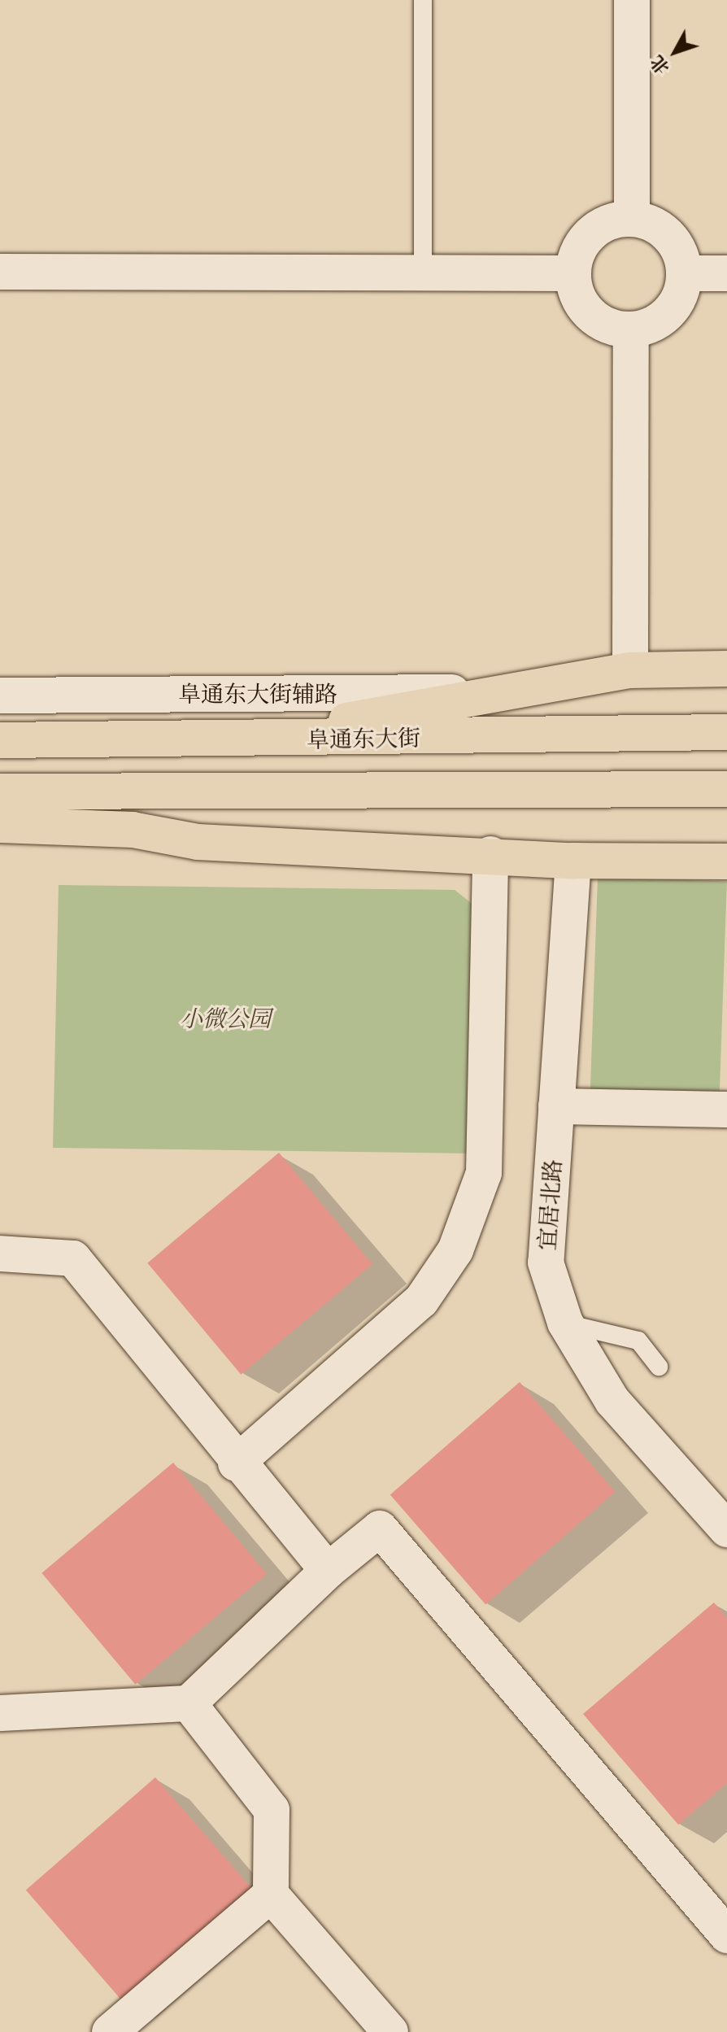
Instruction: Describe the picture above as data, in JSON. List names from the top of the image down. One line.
{"streets":{"main road":["阜通东大街"],"street":["阜通东大街辅路","宜居北路"]},"parks":["小微公园"],"north":"bottom left"}
